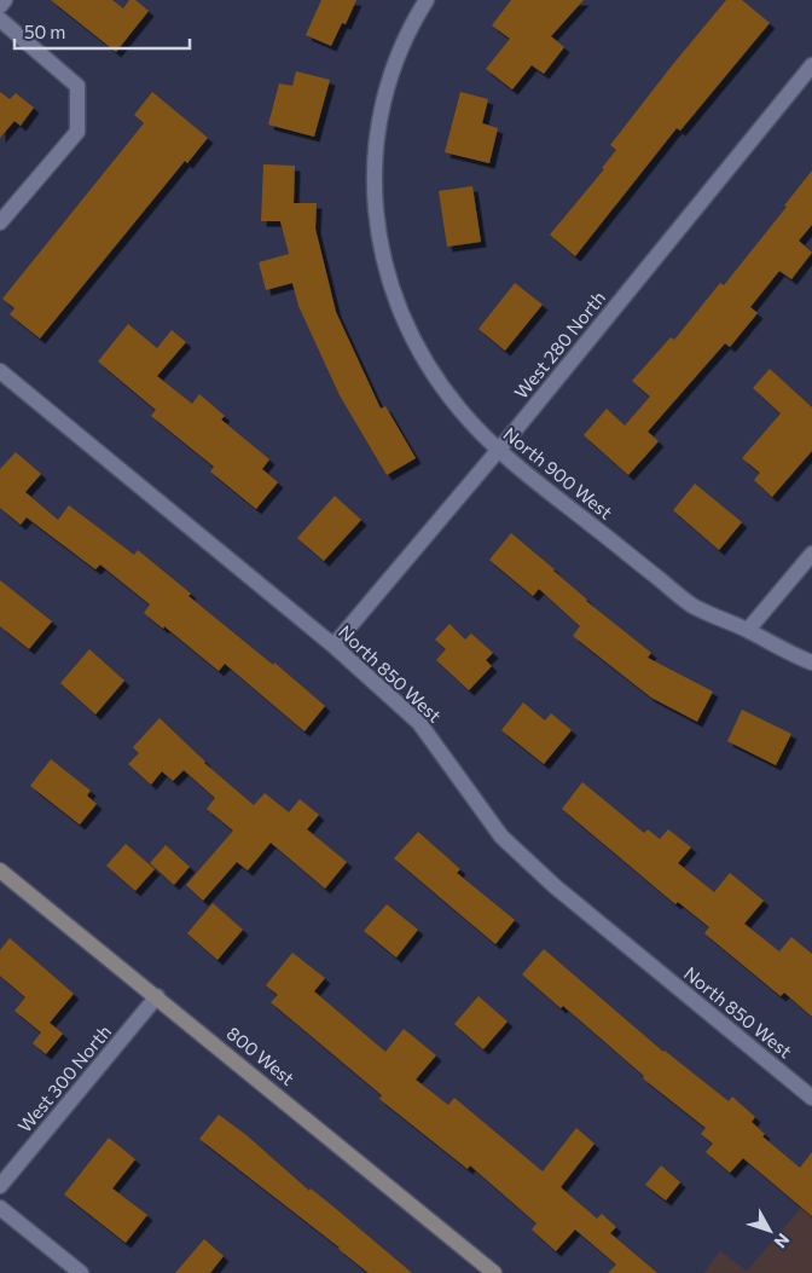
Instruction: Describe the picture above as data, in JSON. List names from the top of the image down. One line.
{"streets":{"street":["West 280 North","North 900 West","North 850 West","800 West","West 300 North"]},"crossings":[["West 280 North","North 900 West"],["West 280 North","North 850 West"],["800 West","West 300 North"]],"scale_bar":"50 m","north":"bottom right"}
